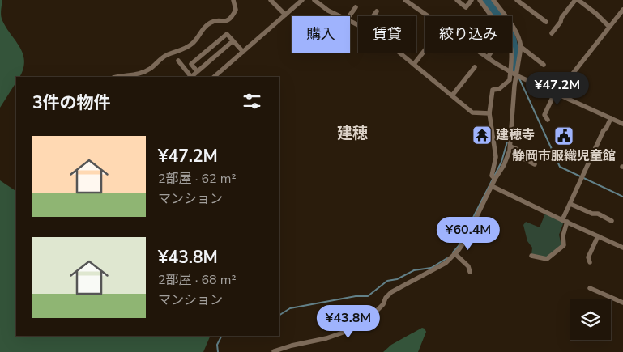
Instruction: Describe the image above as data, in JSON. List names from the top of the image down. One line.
{"districts":["建穂"],"places":{"temple":["建穂寺"],"public building":["静岡市服織児童館"]},"page":{"chip":["購入","賃貸","絞り込み"],"price":["¥47.2M","¥60.4M","¥43.8M"],"heading":"3件の物件","list":[{"name":"¥47.2M","note":"2部屋 · 62 m² · マンション"},{"name":"¥43.8M","note":"2部屋 · 68 m² · マンション"}]}}
